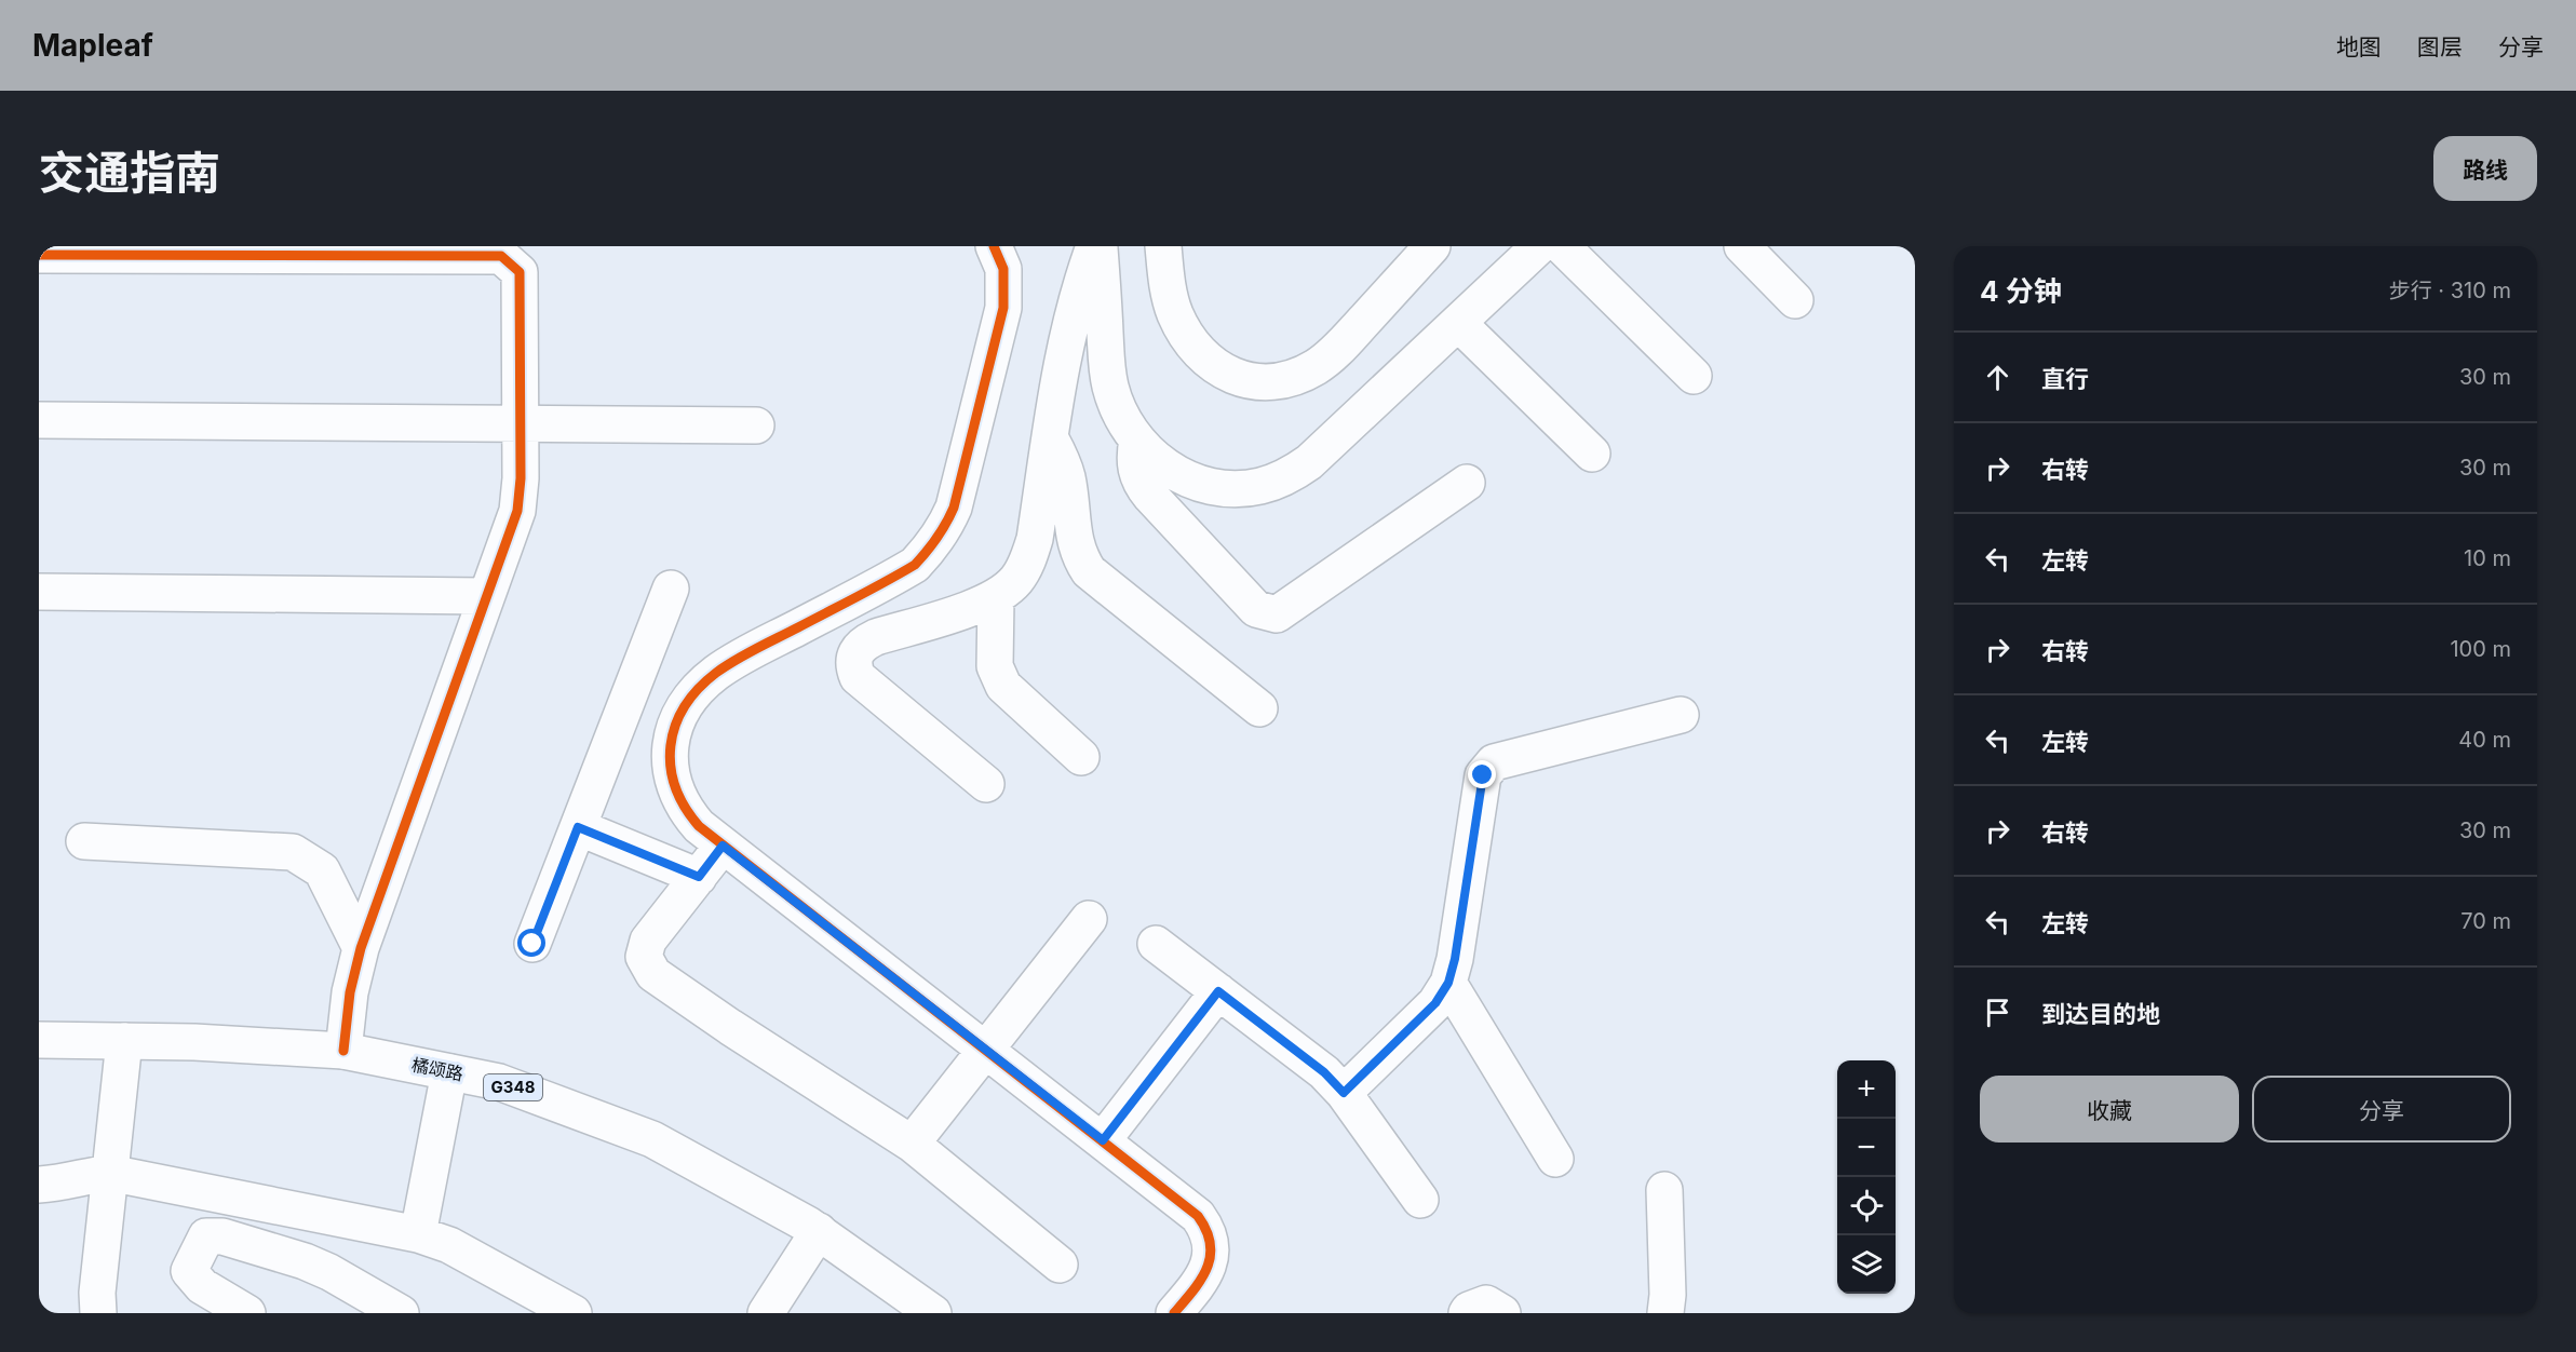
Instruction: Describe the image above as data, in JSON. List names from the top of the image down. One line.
{"streets":{"main road":["橘颂路","G348"]},"page":{"header":"Mapleaf","nav":["地图","图层","分享"],"title":"交通指南","buttons":["路线",["收藏","分享"]],"heading":["4 分钟","步行 · 310 m"],"list":[["直行","30 m"],["右转","30 m"],["左转","10 m"],["右转","100 m"],["左转","40 m"],["右转","30 m"],["左转","70 m"],"到达目的地"],"map_buttons":["+","−"]}}
